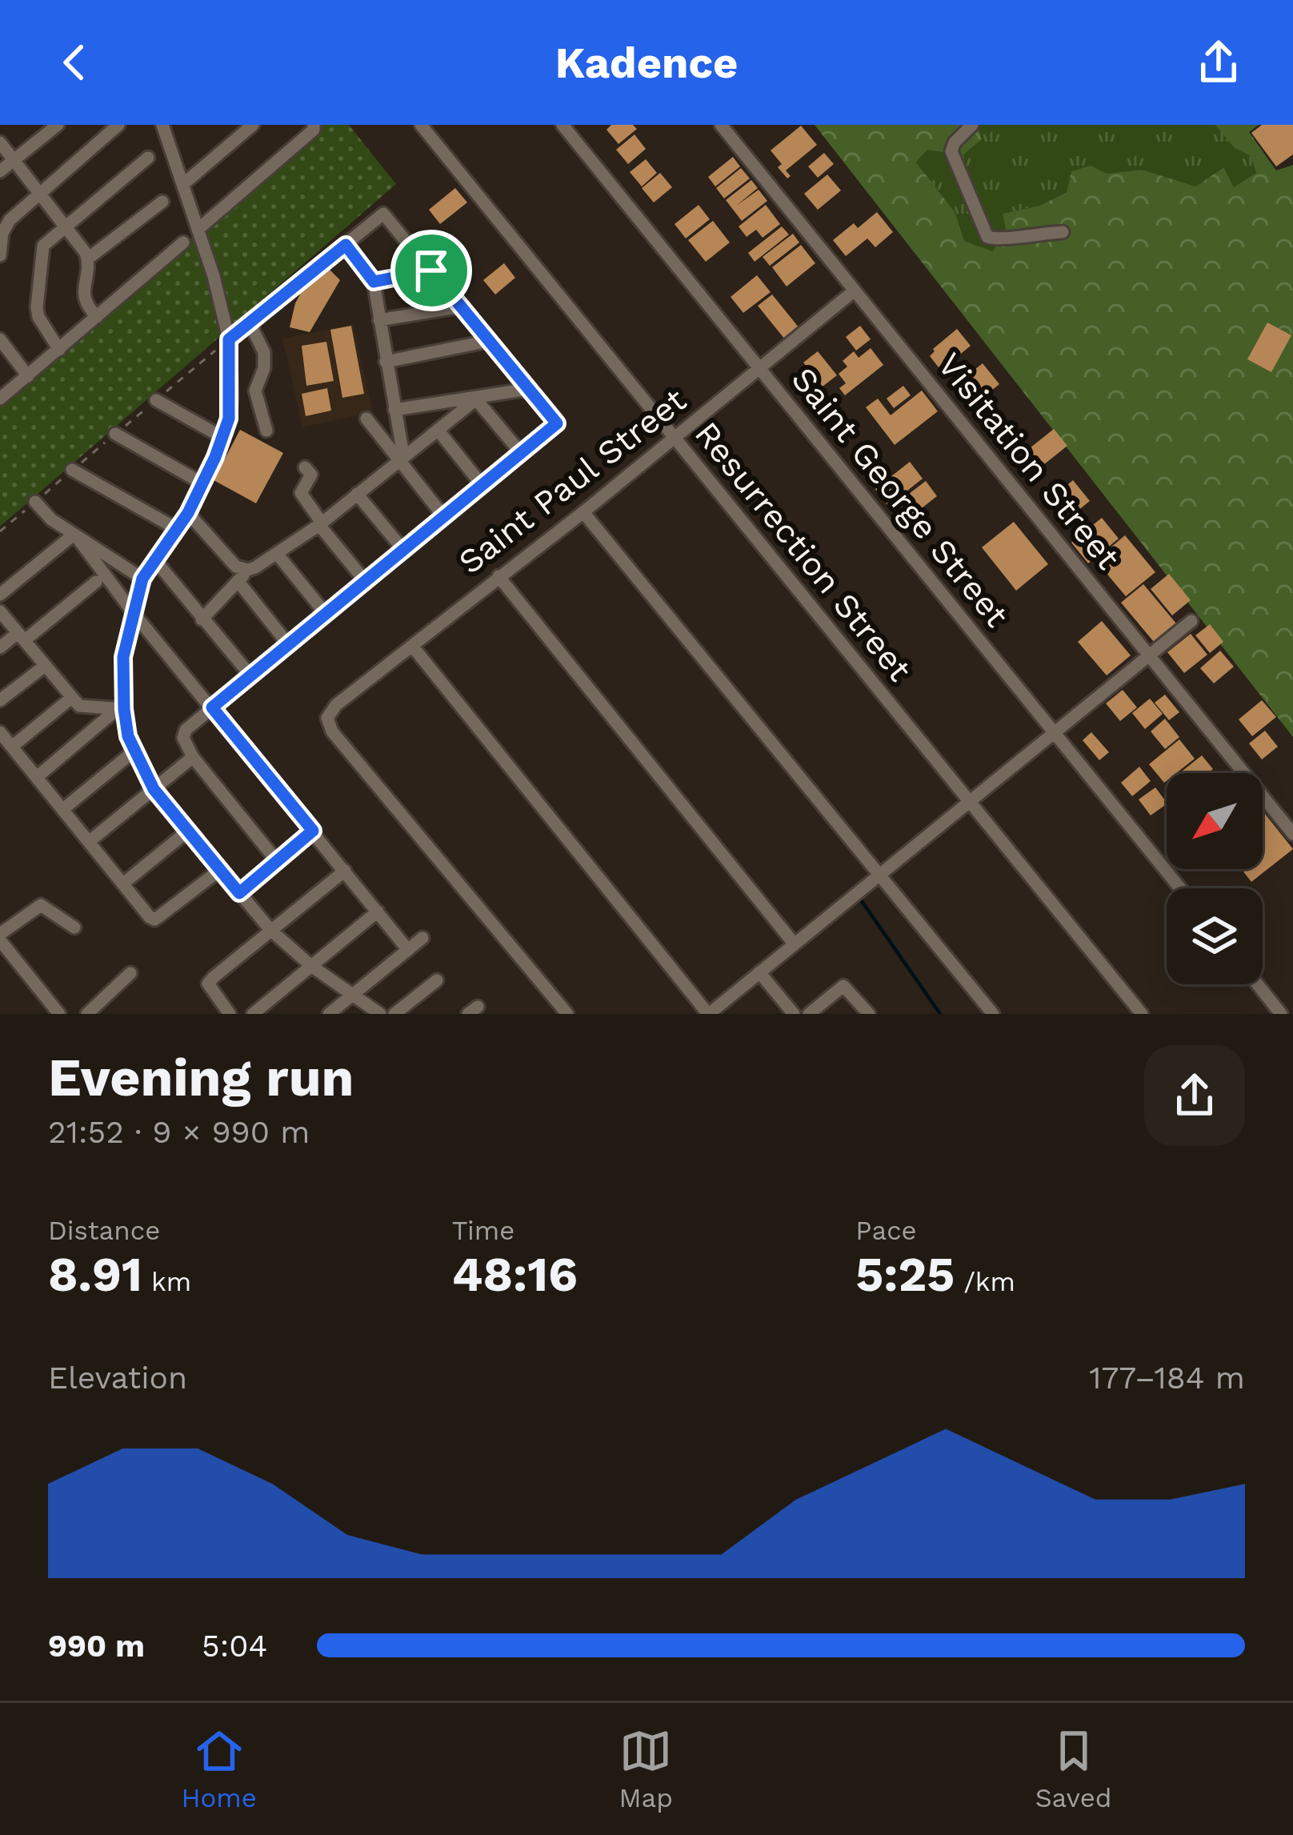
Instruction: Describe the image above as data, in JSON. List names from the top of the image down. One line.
{"streets":{"street":["Visitation Street","Saint Paul Street","Saint George Street","Resurrection Street"]},"crossings":[["Visitation Street","Saint Paul Street"],["Saint Paul Street","Saint George Street"],["Saint Paul Street","Resurrection Street"]],"north":"bottom left","page":{"header":"Kadence","heading":["Evening run","21:52 · 9 × 990 m"],"stats":[["Distance","8.91 km"],["Time","48:16"],["Pace","5:25 /km"]],"chart":["Elevation","177–184 m"],"list":[{"name":"990 m","note":"5:04"}],"tabs":["Home","Map","Saved"]}}
